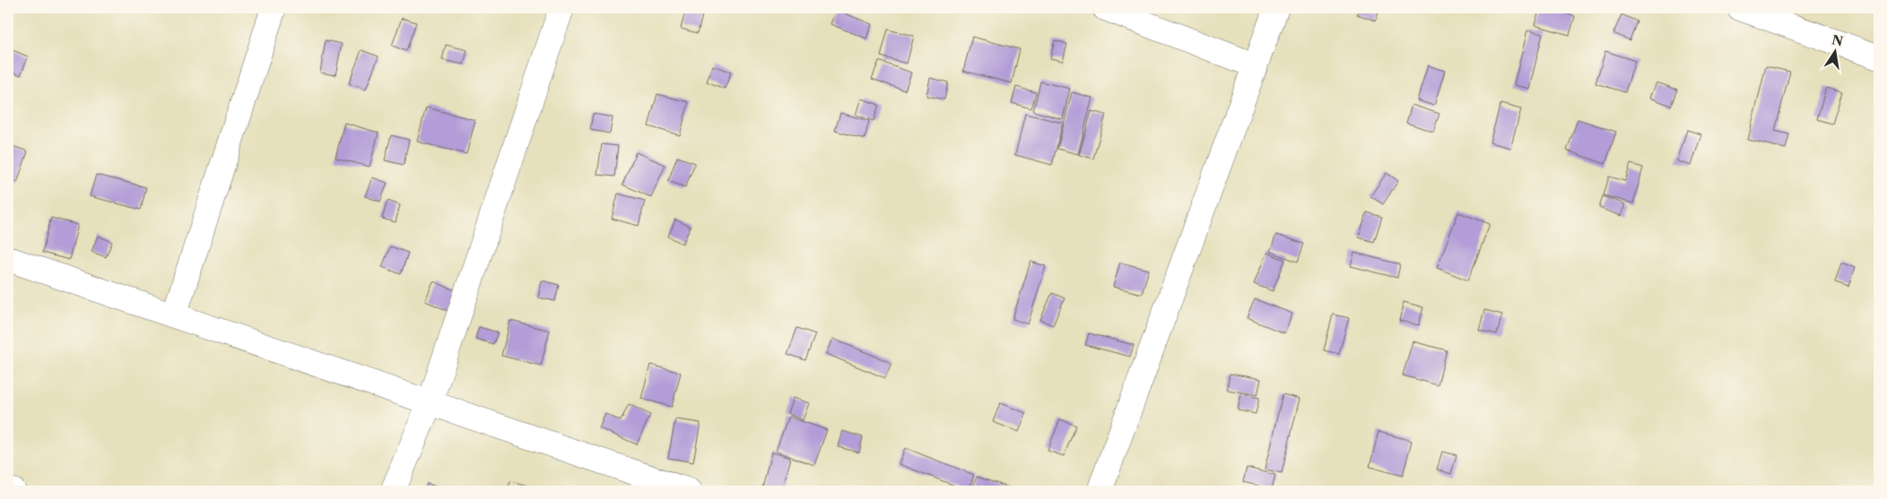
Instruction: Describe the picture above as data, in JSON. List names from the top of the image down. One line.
{"north":"top"}
